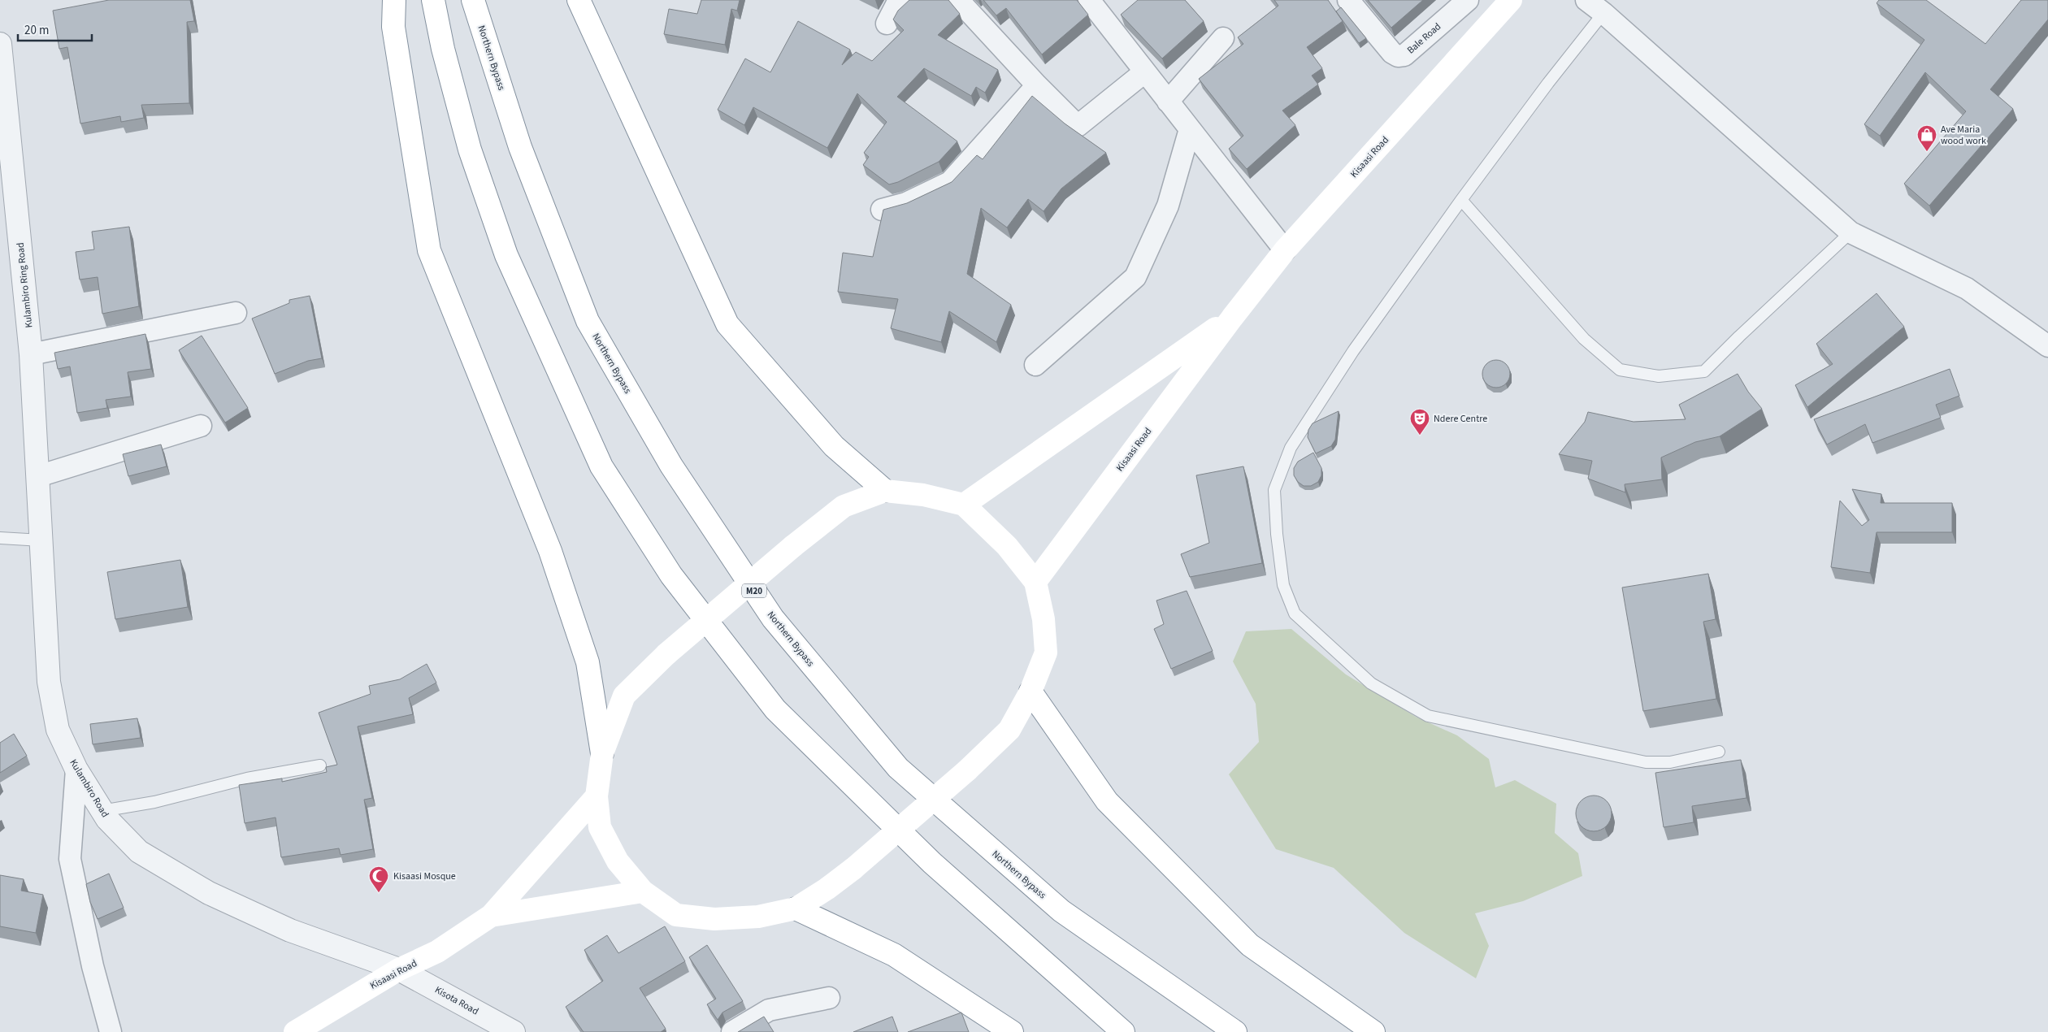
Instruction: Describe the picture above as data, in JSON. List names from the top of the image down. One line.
{"streets":{"main road":["Northern Bypass","Kisaasi Road","M20"],"street":["Bale Road","Kulambiro Ring Road","Kulambiro Road","Kisota Road"]},"crossings":[["Kisaasi Road","Kulambiro Road"],["Kisaasi Road","Kisota Road"],["Kulambiro Ring Road","Kulambiro Road"],["Kulambiro Road","Kisota Road"]],"places":{"shop":["Ave Maria wood work"],"theatre":["Ndere Centre"],"mosque":["Kisaasi Mosque"]},"scale_bar":"20 m"}
